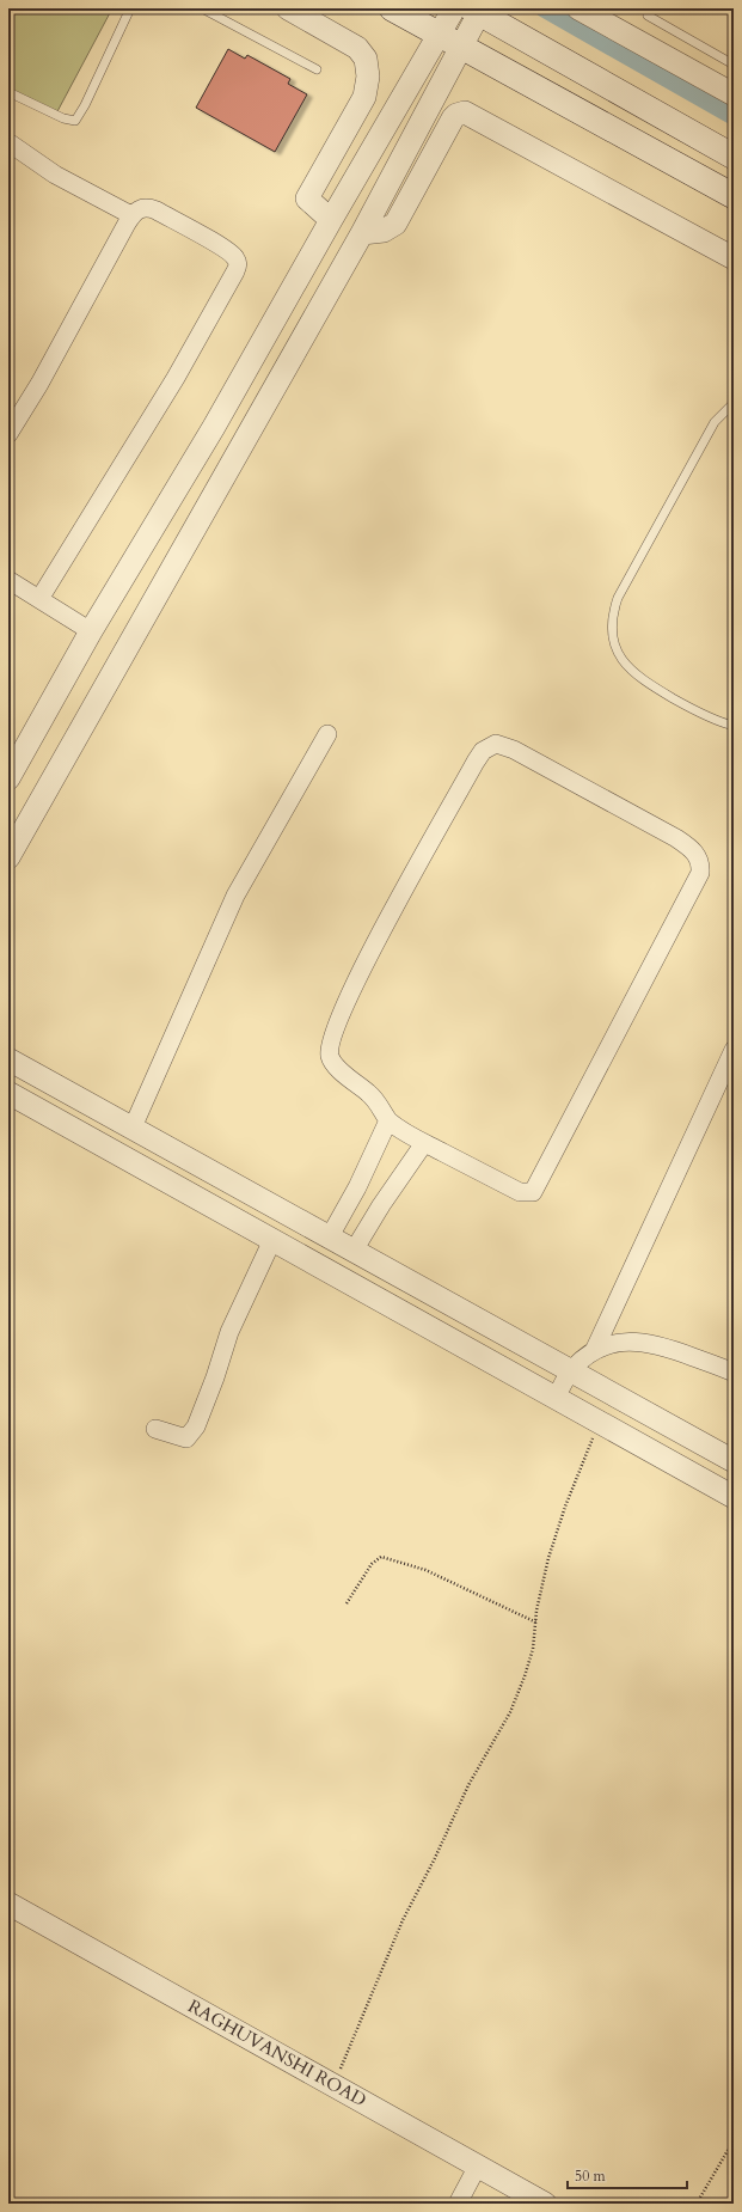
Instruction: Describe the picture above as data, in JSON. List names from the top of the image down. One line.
{"streets":{"street":["RAGHUVANSHI ROAD"]},"scale_bar":"50 m"}
